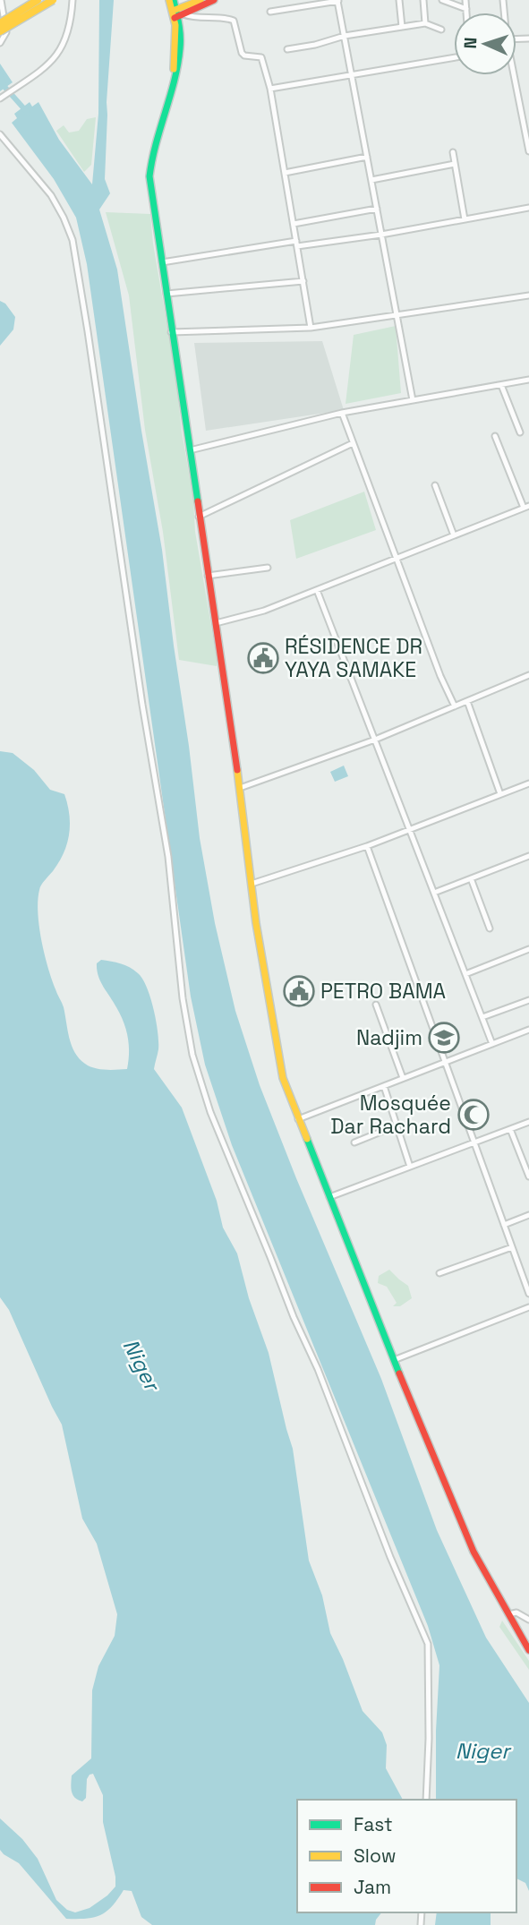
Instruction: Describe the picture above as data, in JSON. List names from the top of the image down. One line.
{"water":["Niger"],"places":{"public building":["RÉSIDENCE DR YAYA SAMAKE","PETRO BAMA"],"school or university":["Nadjim"],"mosque":["Mosquée Dar Rachard"]},"legend":["Fast","Slow","Jam"],"north":"left"}
